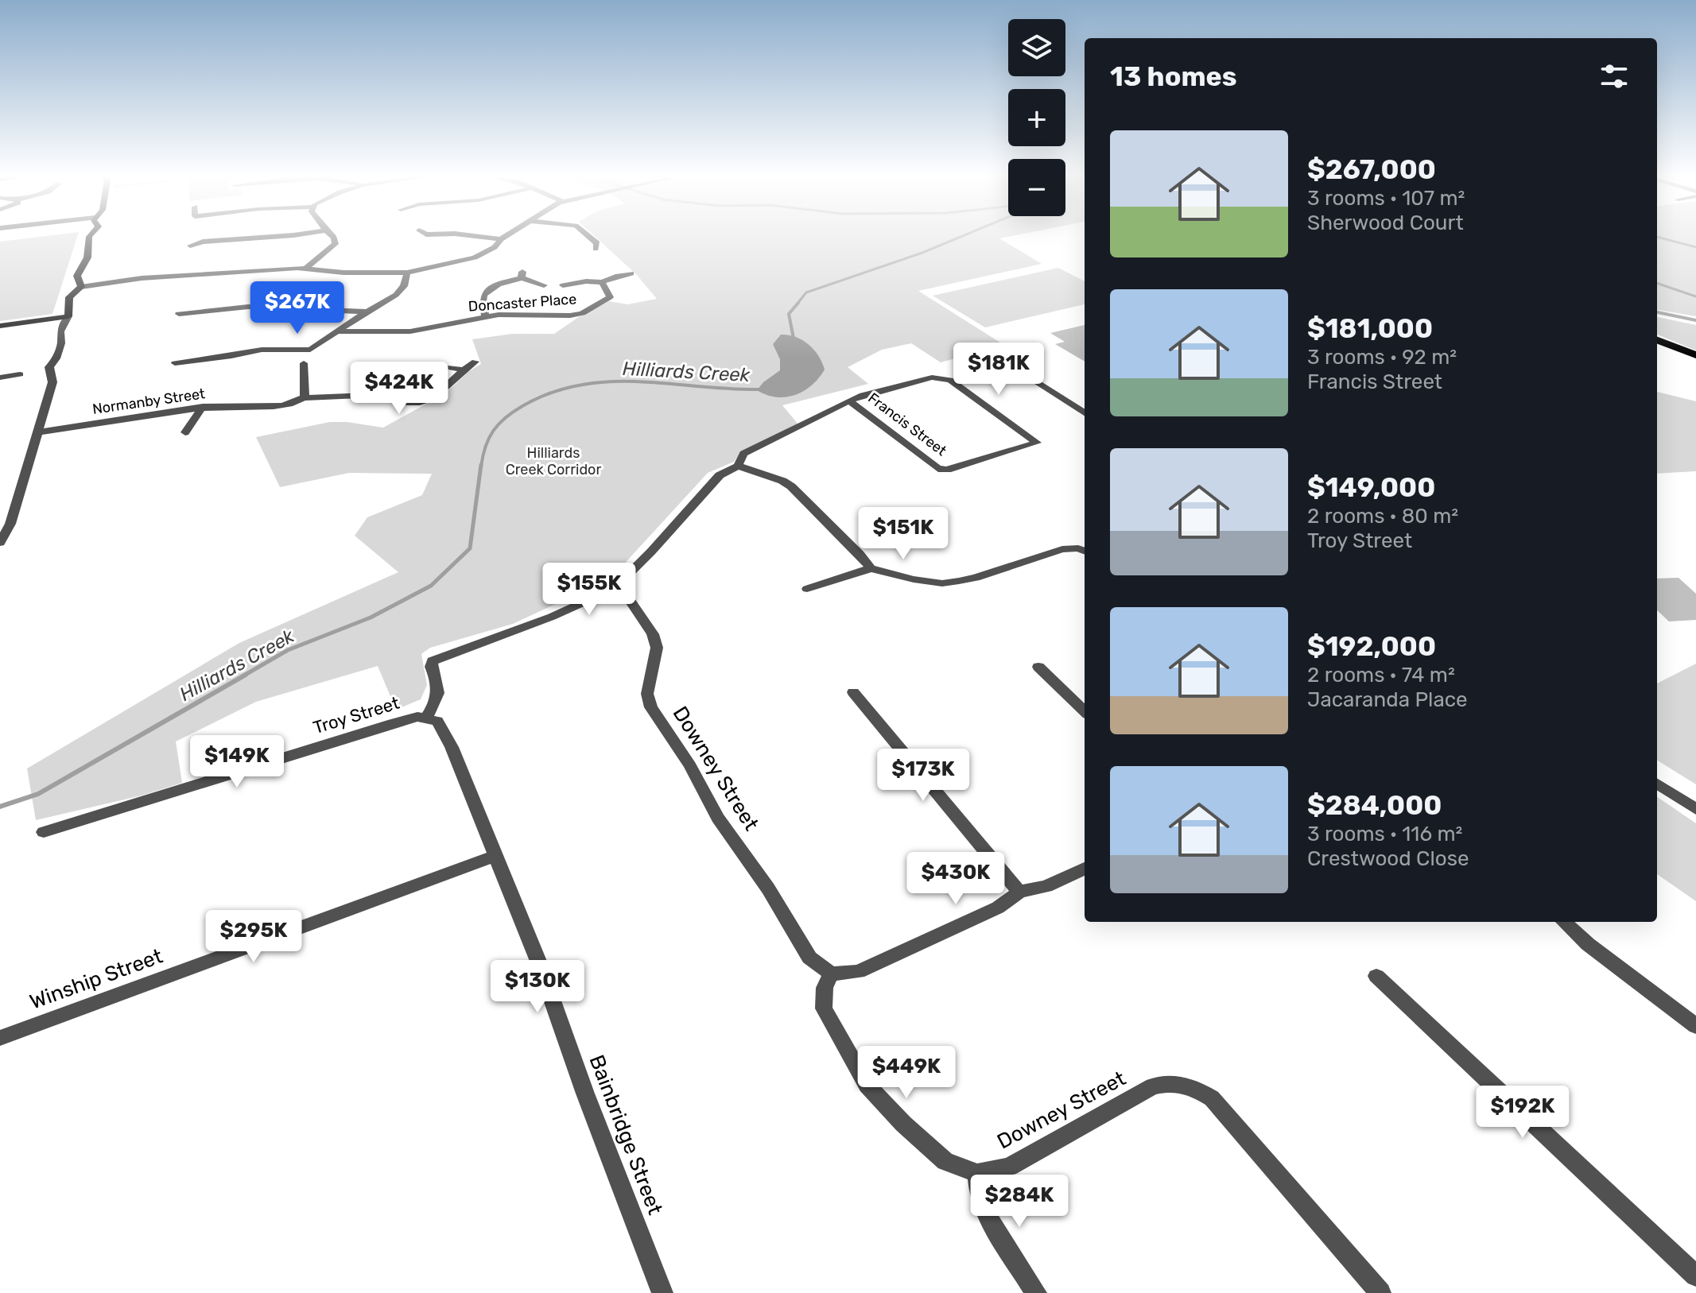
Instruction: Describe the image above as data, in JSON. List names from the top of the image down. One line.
{"streets":{"street":["Doncaster Place","Normanby Street","Francis Street","Troy Street","Downey Street","Winship Street","Bainbridge Street"]},"crossings":[["Francis Street","Troy Street"],["Francis Street","Downey Street"],["Francis Street","Bainbridge Street"],["Troy Street","Bainbridge Street"],["Winship Street","Bainbridge Street"]],"water":["Hilliards Creek"],"parks":["Hilliards Creek Corridor"],"page":{"map_buttons":["+","−"],"heading":"13 homes","list":[{"name":"$267,000","note":"3 rooms · 107 m² · Sherwood Court"},{"name":"$181,000","note":"3 rooms · 92 m² · Francis Street"},{"name":"$149,000","note":"2 rooms · 80 m² · Troy Street"},{"name":"$192,000","note":"2 rooms · 74 m² · Jacaranda Place"},{"name":"$284,000","note":"3 rooms · 116 m² · Crestwood Close"}],"price":["$267K","$181K","$424K","$151K","$155K","$149K","$173K","$430K","$295K","$130K","$449K","$192K","$284K"]}}
